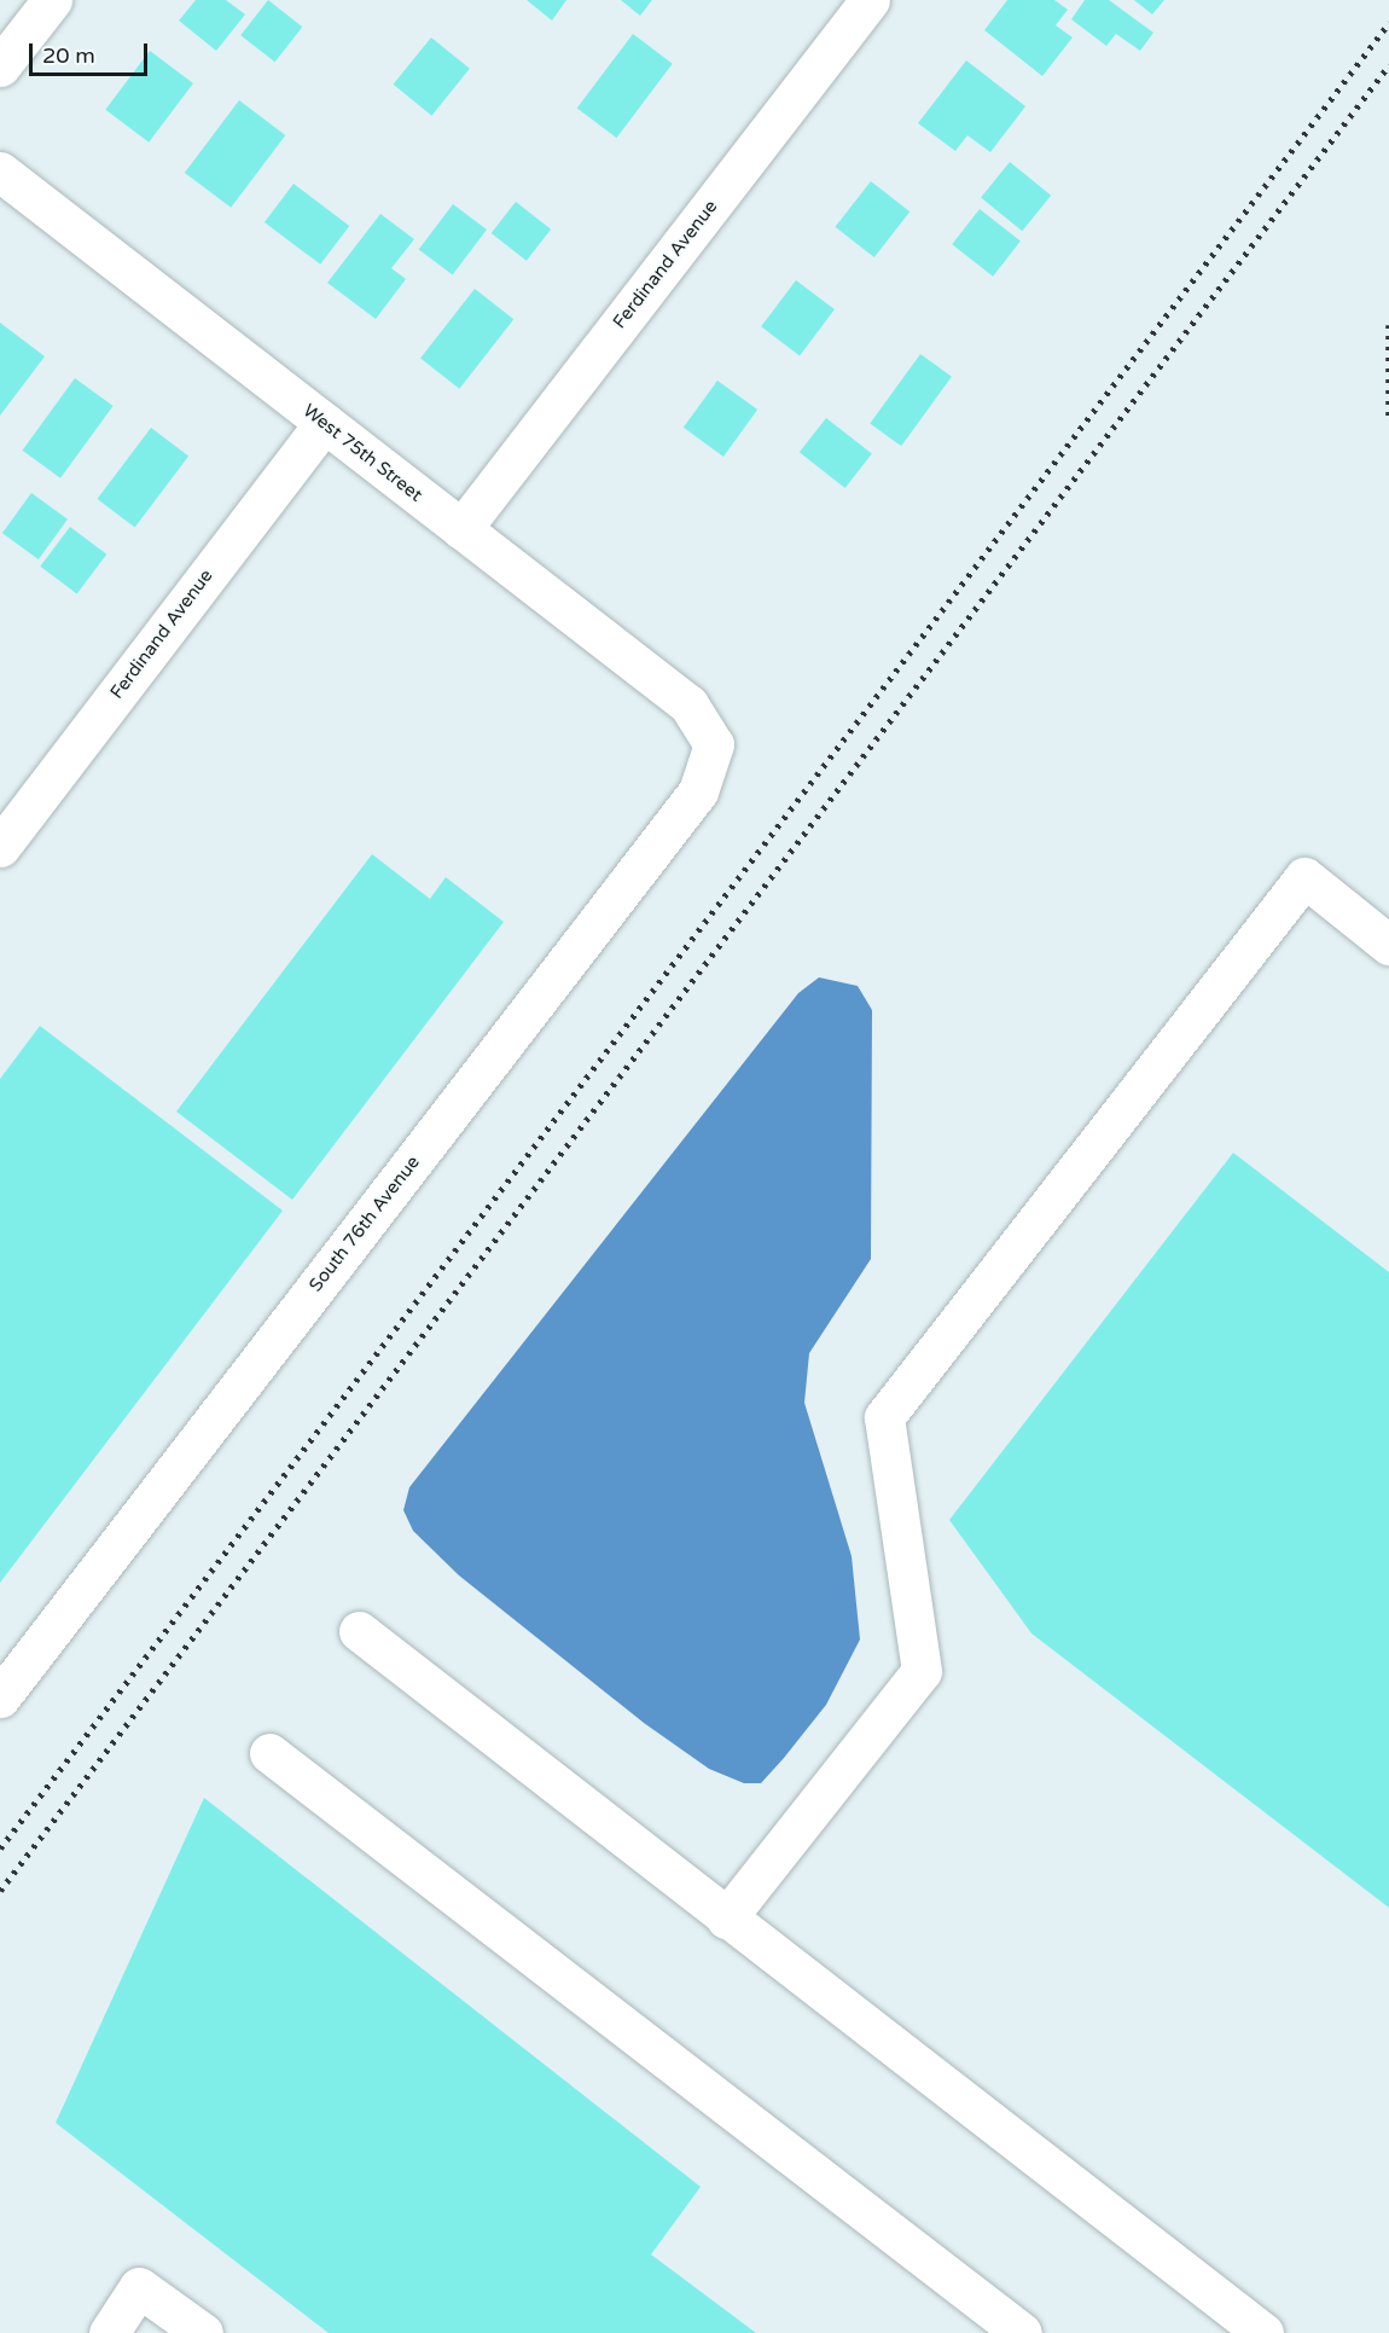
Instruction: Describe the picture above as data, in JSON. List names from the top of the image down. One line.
{"streets":{"street":["Ferdinand Avenue","West 75th Street","South 76th Avenue"]},"crossings":[["Ferdinand Avenue","West 75th Street"],["West 75th Street","South 76th Avenue"]],"scale_bar":"20 m"}
